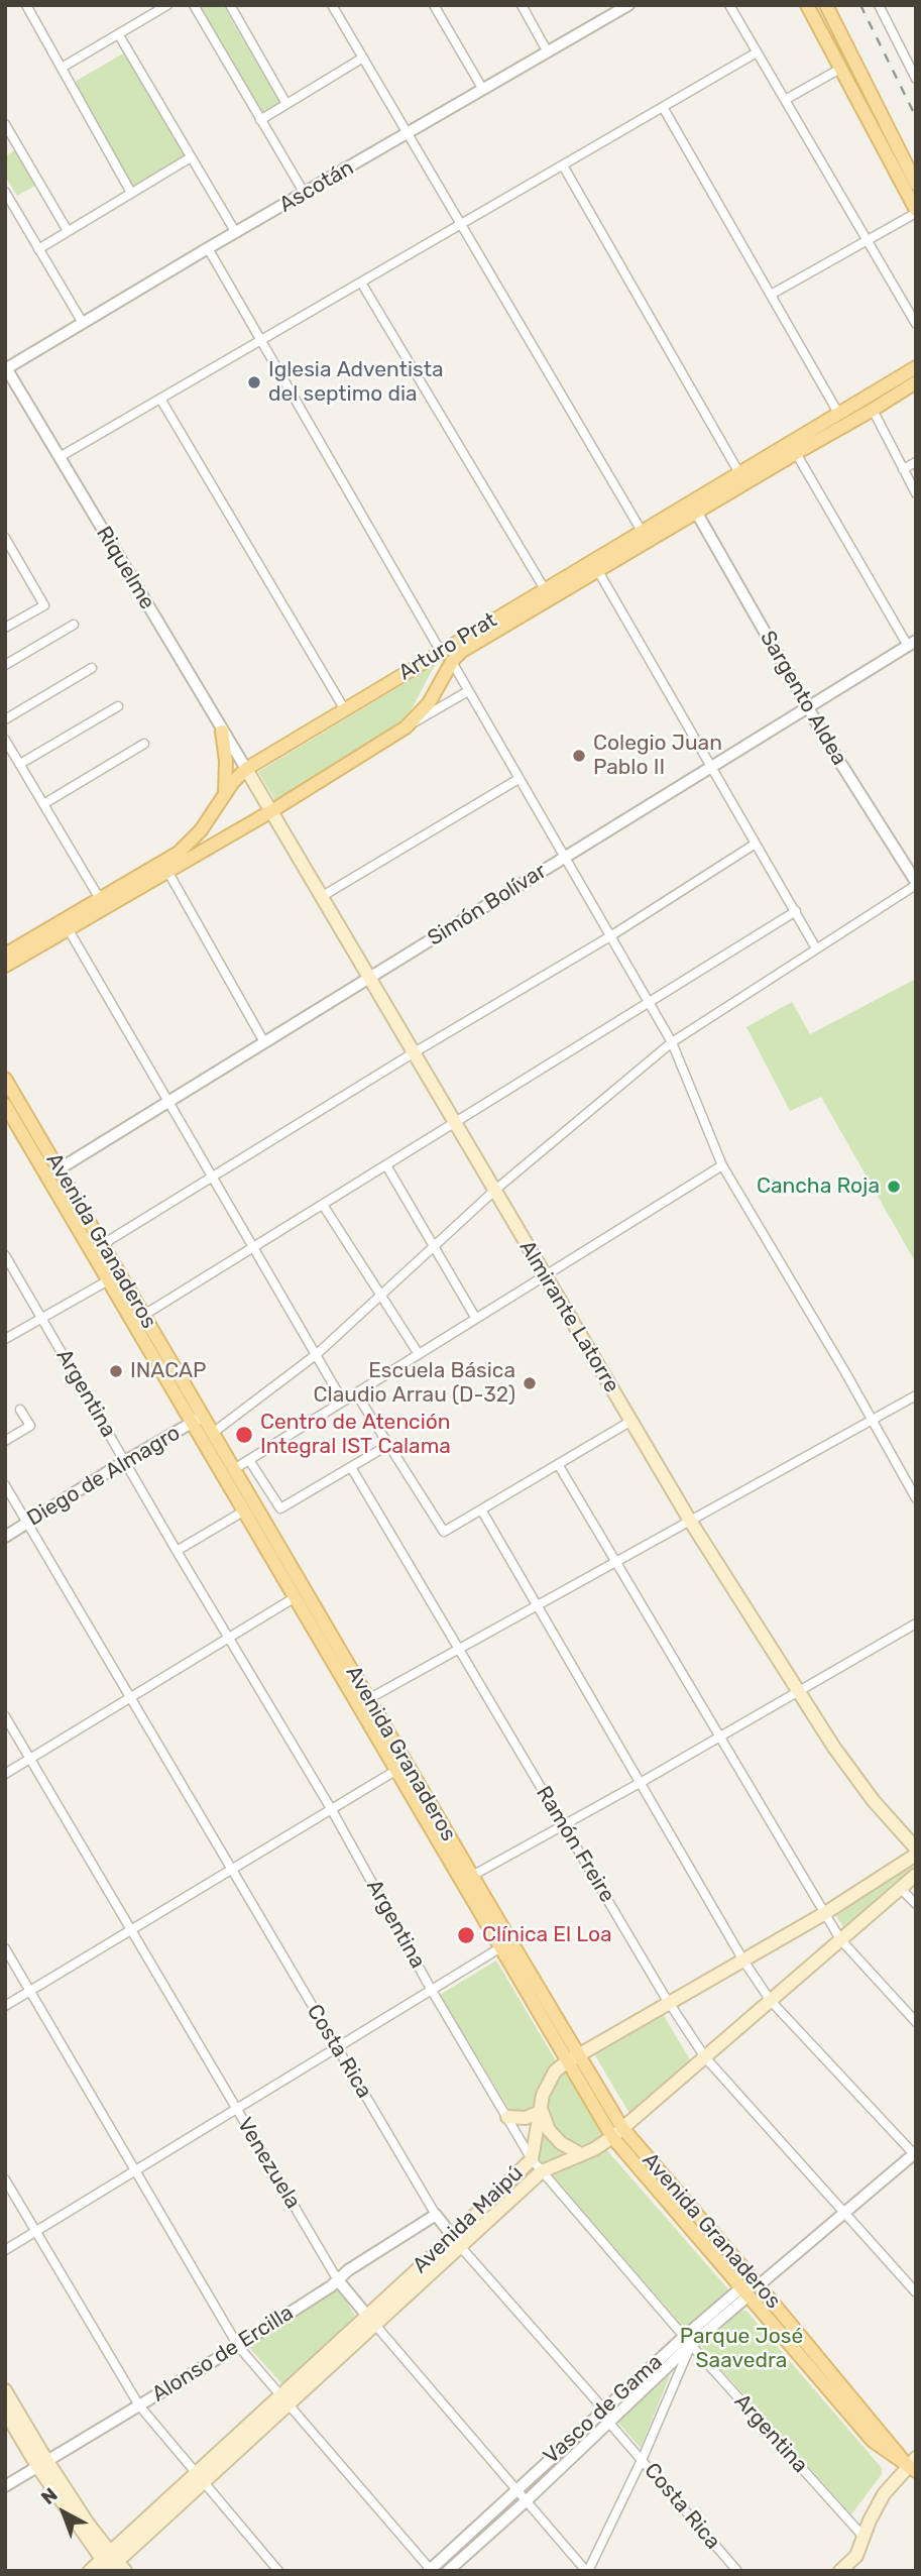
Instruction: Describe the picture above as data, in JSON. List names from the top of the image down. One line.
{"streets":{"main road":["Arturo Prat","Avenida Granaderos","Almirante Latorre","Avenida Maipú"],"street":["Ascotán","Riquelme","Sargento Aldea","Simón Bolívar","Argentina","Diego de Almagro","Ramón Freire","Costa Rica","Venezuela","Alonso de Ercilla","Vasco de Gama"]},"crossings":[["Ascotán","Riquelme"],["Riquelme","Arturo Prat"],["Riquelme","Almirante Latorre"],["Arturo Prat","Sargento Aldea"],["Arturo Prat","Almirante Latorre"],["Sargento Aldea","Simón Bolívar"],["Simón Bolívar","Avenida Granaderos"],["Simón Bolívar","Almirante Latorre"],["Avenida Granaderos","Diego de Almagro"],["Avenida Granaderos","Avenida Maipú"],["Avenida Granaderos","Vasco de Gama"],["Argentina","Diego de Almagro"],["Argentina","Avenida Maipú"],["Argentina","Vasco de Gama"],["Diego de Almagro","Costa Rica"],["Ramón Freire","Avenida Maipú"],["Costa Rica","Avenida Maipú"],["Costa Rica","Alonso de Ercilla"],["Costa Rica","Vasco de Gama"],["Venezuela","Avenida Maipú"],["Venezuela","Alonso de Ercilla"],["Venezuela","Vasco de Gama"]],"parks":["Parque José Saavedra"],"places":["Iglesia Adventista del septimo dia","Colegio Juan Pablo II","Cancha Roja","INACAP","Escuela Básica Claudio Arrau (D-32)","Centro de Atención Integral IST Calama","Clínica El Loa"],"north":"top left"}
